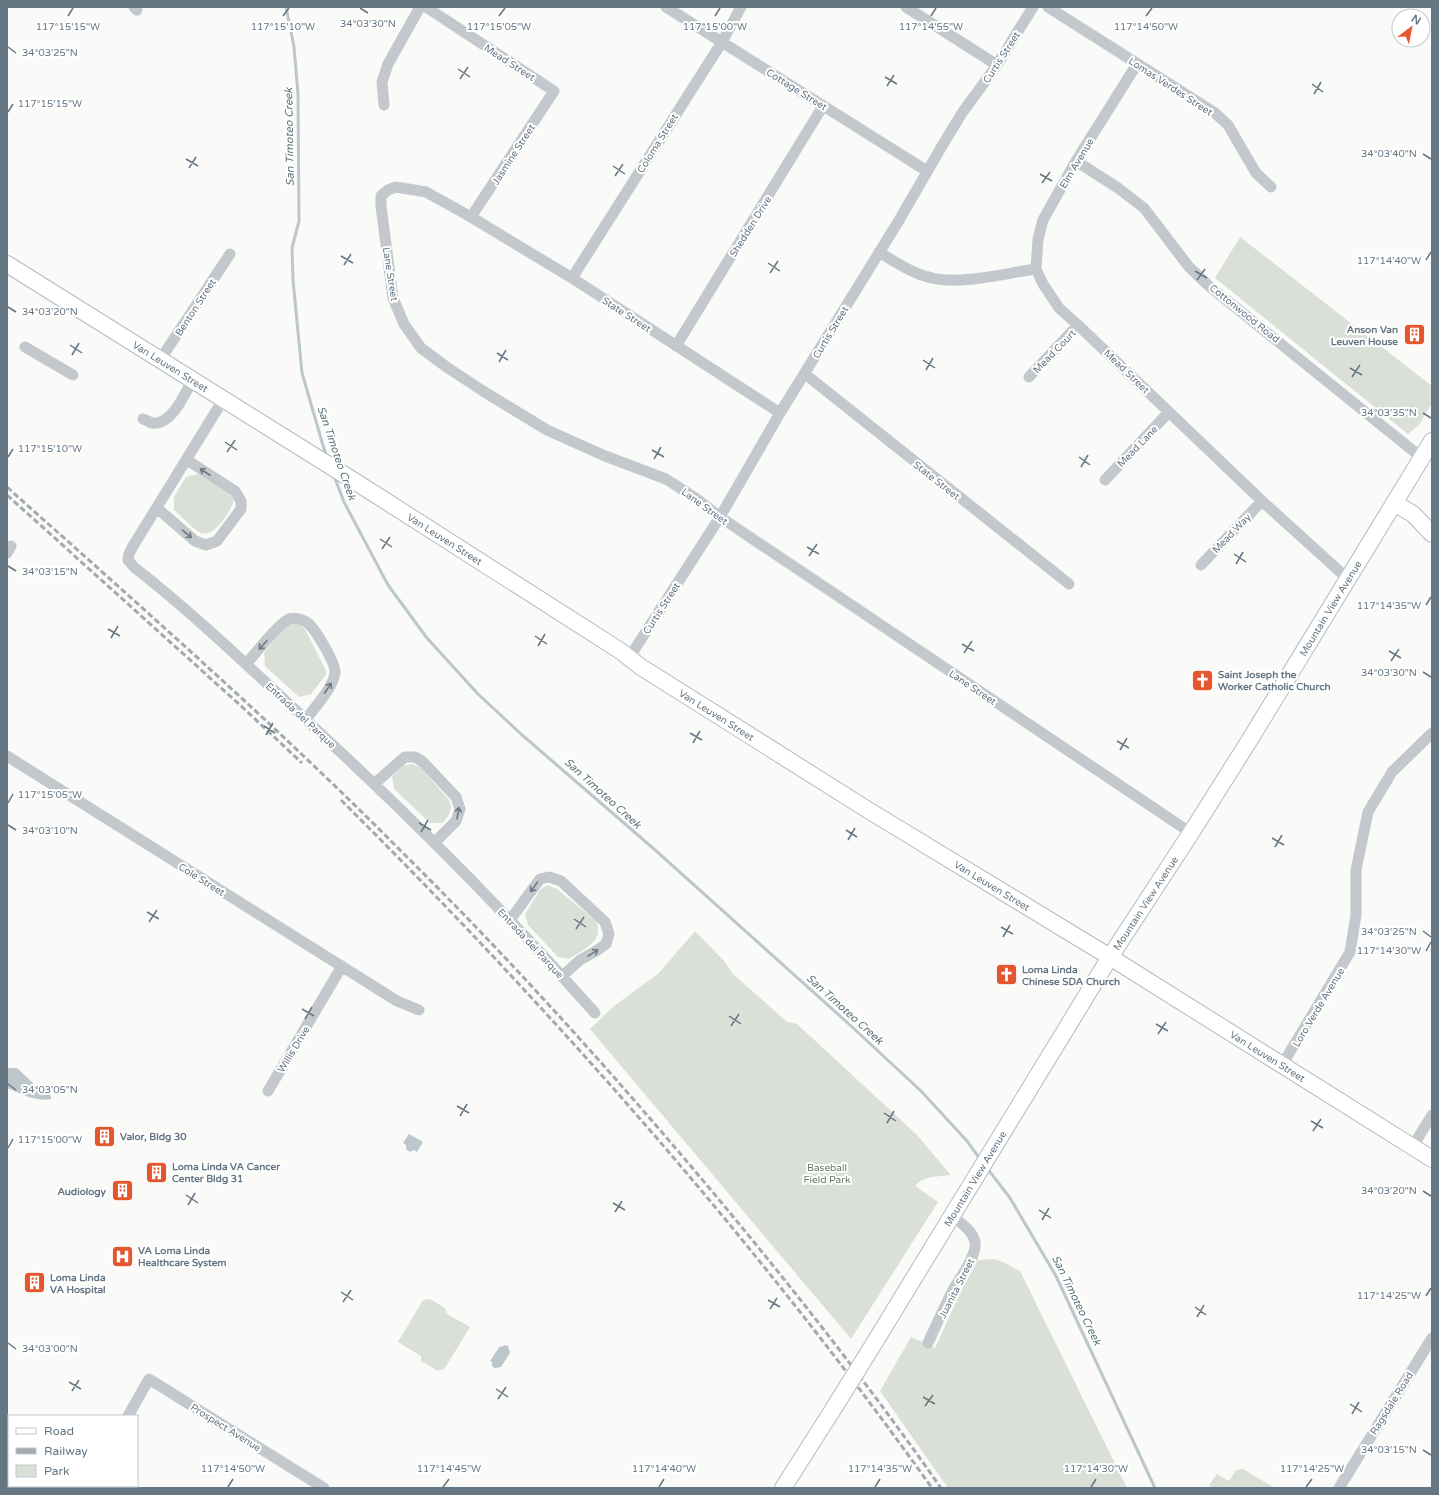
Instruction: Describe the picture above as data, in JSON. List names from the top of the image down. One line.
{"streets":{"street":["Curtis Street","Mead Street","Lomas Verdes Street","Cottage Street","Coloma Street","Jasmine Street","Elm Avenue","Shedden Drive","Lane Street","Benton Street","Cottonwood Road","State Street","Mead Court","Van Leuven Street","Mead Lane","Mead Way","Mountain View Avenue","Entrada del Parque","Cole Street","Loro Verde Avenue","Willis Drive","Juanita Street","Ragsdale Road","Prospect Avenue"]},"crossings":[["Curtis Street","Cottage Street"],["Curtis Street","Lane Street"],["Curtis Street","State Street"],["Curtis Street","Van Leuven Street"],["Mead Street","Jasmine Street"],["Mead Street","Elm Avenue"],["Mead Street","Mead Court"],["Mead Street","Mead Lane"],["Mead Street","Mead Way"],["Mead Street","Mountain View Avenue"],["Lomas Verdes Street","Elm Avenue"],["Cottage Street","Coloma Street"],["Cottage Street","Shedden Drive"],["Coloma Street","State Street"],["Jasmine Street","Lane Street"],["Jasmine Street","State Street"],["Elm Avenue","Cottonwood Road"],["Shedden Drive","State Street"],["Lane Street","State Street"],["Lane Street","Mountain View Avenue"],["Benton Street","Van Leuven Street"],["Cottonwood Road","Mountain View Avenue"],["Van Leuven Street","Mountain View Avenue"],["Van Leuven Street","Entrada del Parque"],["Van Leuven Street","Loro Verde Avenue"],["Mountain View Avenue","Juanita Street"],["Cole Street","Willis Drive"]],"water":["San Timoteo Creek"],"parks":["Baseball Field Park"],"places":{"building":["Anson Van Leuven House","Valor, Bldg 30","Loma Linda VA Cancer Center Bldg 31","Audiology","Loma Linda VA Hospital"],"church":["Saint Joseph the Worker Catholic Church","Loma Linda Chinese SDA Church"],"hospital":["VA Loma Linda Healthcare System"]},"legend":["Road","Railway","Park"],"north":"top right","coordinates":["34°03'30\"N","117°15'15\"W","117°15'10\"W","117°15'05\"W","117°15'00\"W","117°14'55\"W","117°14'50\"W","34°03'25\"N","34°03'40\"N","117°14'40\"W","34°03'20\"N","34°03'35\"N","34°03'15\"N","117°14'35\"W","34°03'10\"N","117°14'30\"W","34°03'05\"N","117°14'25\"W","34°03'00\"N","117°14'45\"W"]}
